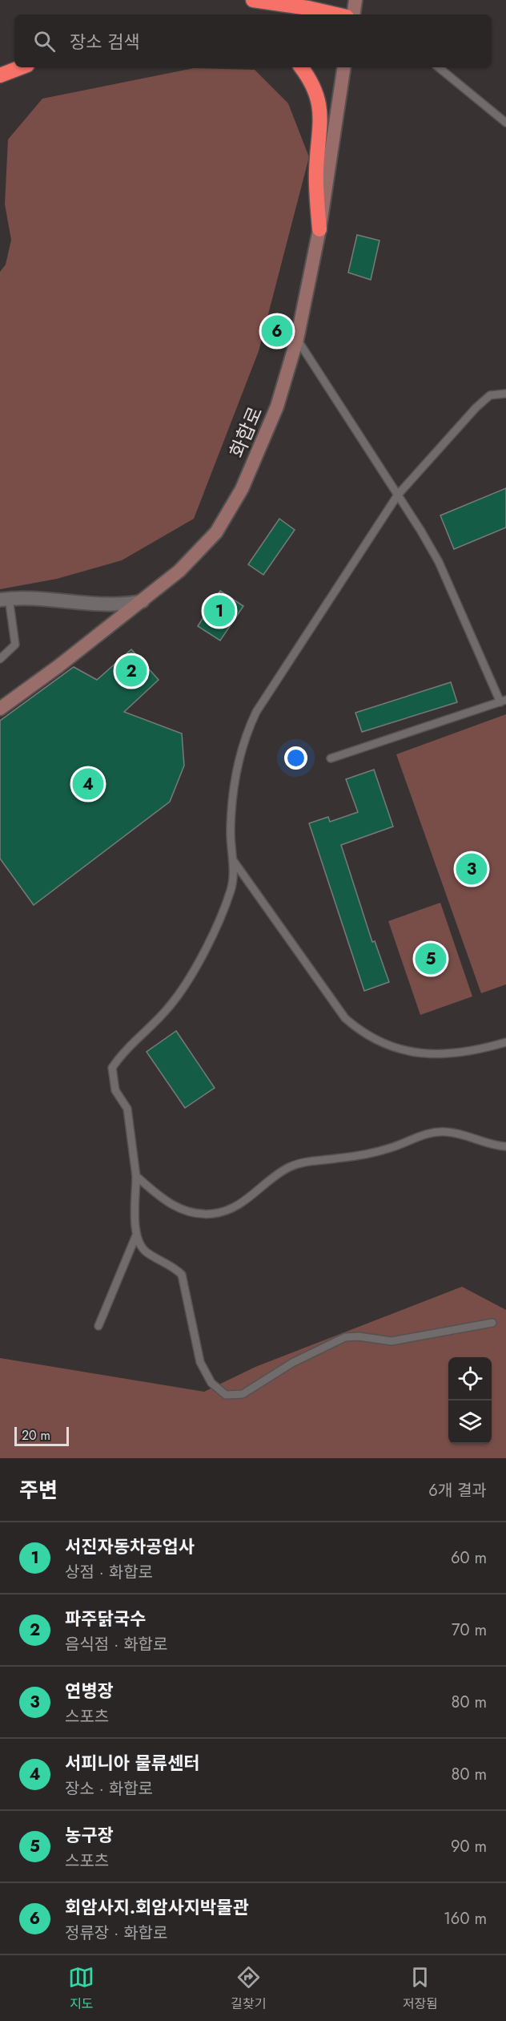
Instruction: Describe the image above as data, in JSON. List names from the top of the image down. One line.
{"streets":{"main road":["화합로"]},"scale_bar":"20 m","page":{"search":"장소 검색","pins":["6","1","2","4","3","5"],"scale":"20 m","heading":["주변","6개 결과"],"list":[{"mark":"1","name":"서진자동차공업사","note":"상점 · 화합로","value":"60 m"},{"mark":"2","name":"파주닭국수","note":"음식점 · 화합로","value":"70 m"},{"mark":"3","name":"연병장","note":"스포츠","value":"80 m"},{"mark":"4","name":"서피니아 물류센터","note":"장소 · 화합로","value":"80 m"},{"mark":"5","name":"농구장","note":"스포츠","value":"90 m"},{"mark":"6","name":"회암사지.회암사지박물관","note":"정류장 · 화합로","value":"160 m"}],"nav":["지도","길찾기","저장됨"]}}
